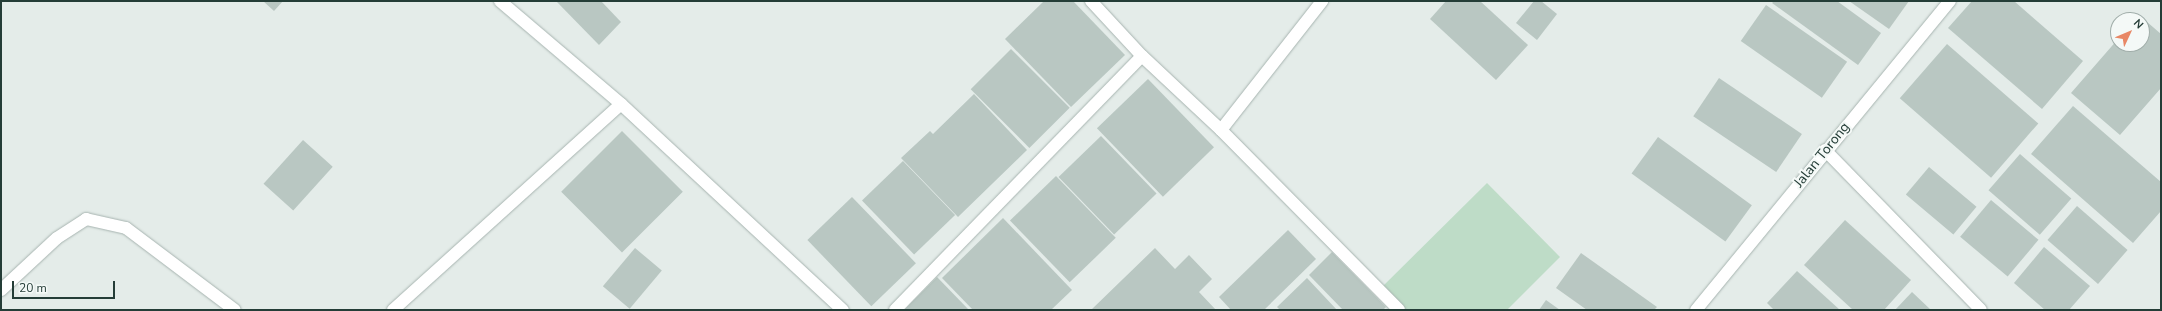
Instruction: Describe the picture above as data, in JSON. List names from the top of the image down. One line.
{"streets":{"street":["Jalan Torong"]},"scale_bar":"20 m","north":"top right"}
